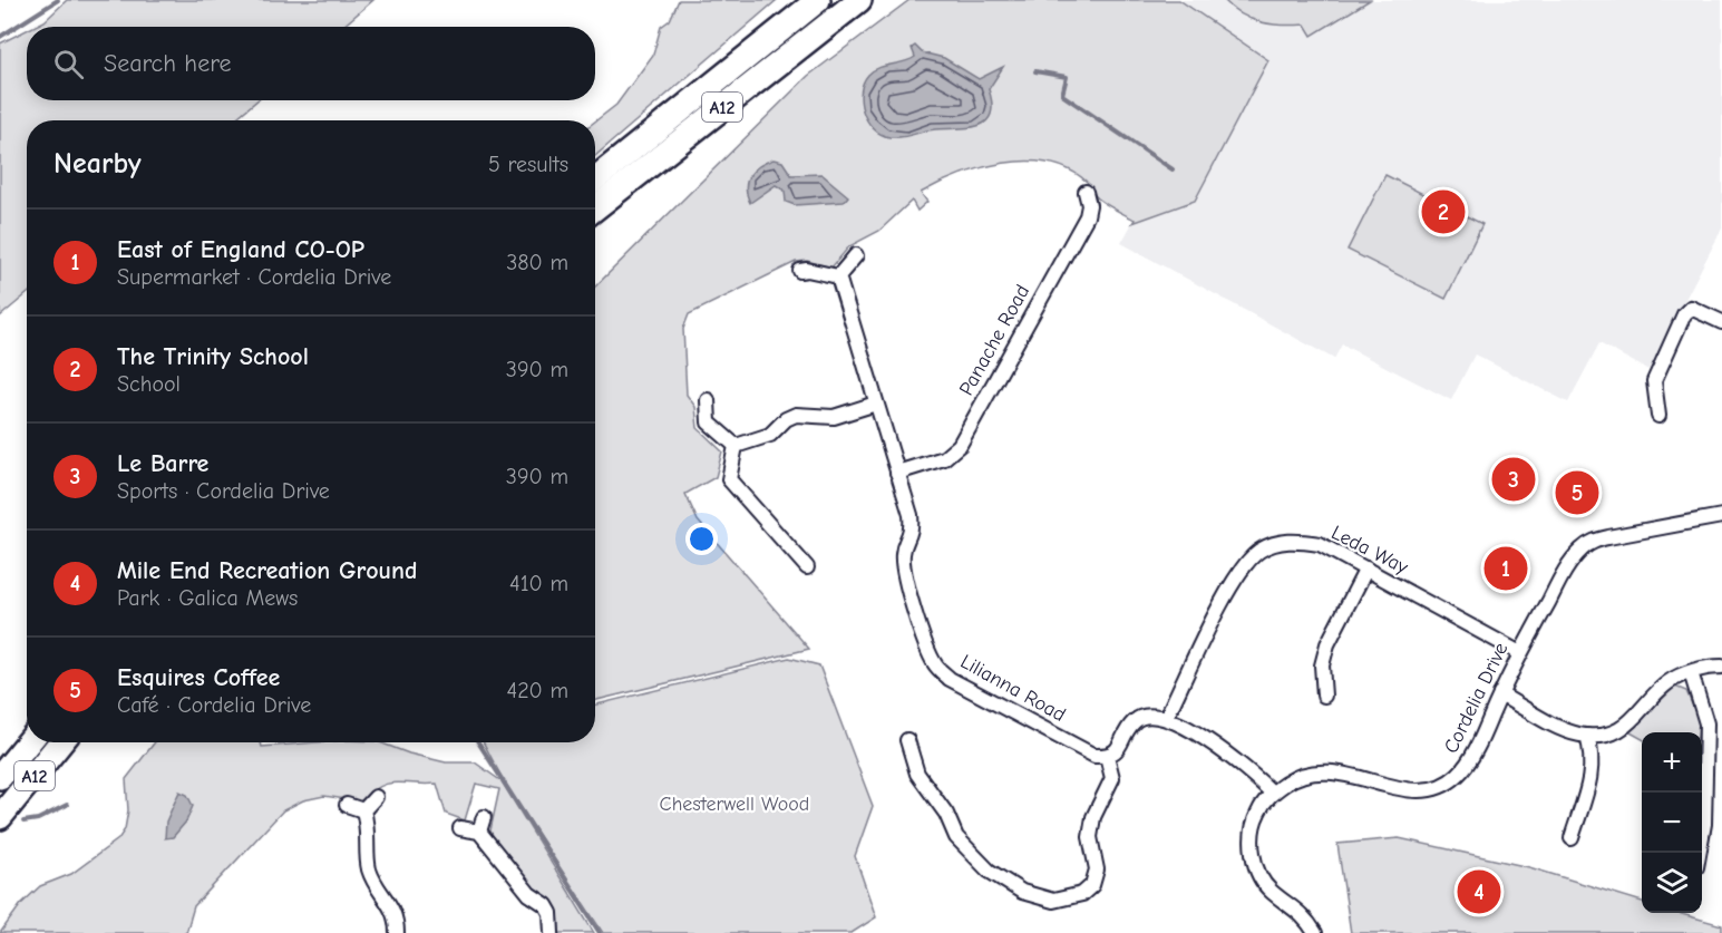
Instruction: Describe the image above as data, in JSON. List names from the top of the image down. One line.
{"streets":{"highway":["A12"],"street":["Panache Road","Leda Way","Lilianna Road","Cordelia Drive"]},"crossings":[["Panache Road","Lilianna Road"],["Leda Way","Cordelia Drive"]],"parks":["Chesterwell Wood"],"page":{"search":"Search here","heading":["Nearby","5 results"],"pins":["2","3","5","1","4"],"list":[{"mark":"1","name":"East of England CO-OP","note":"Supermarket · Cordelia Drive","value":"380 m"},{"mark":"2","name":"The Trinity School","note":"School","value":"390 m"},{"mark":"3","name":"Le Barre","note":"Sports · Cordelia Drive","value":"390 m"},{"mark":"4","name":"Mile End Recreation Ground","note":"Park · Galica Mews","value":"410 m"},{"mark":"5","name":"Esquires Coffee","note":"Café · Cordelia Drive","value":"420 m"}],"map_buttons":["+","−"]}}
